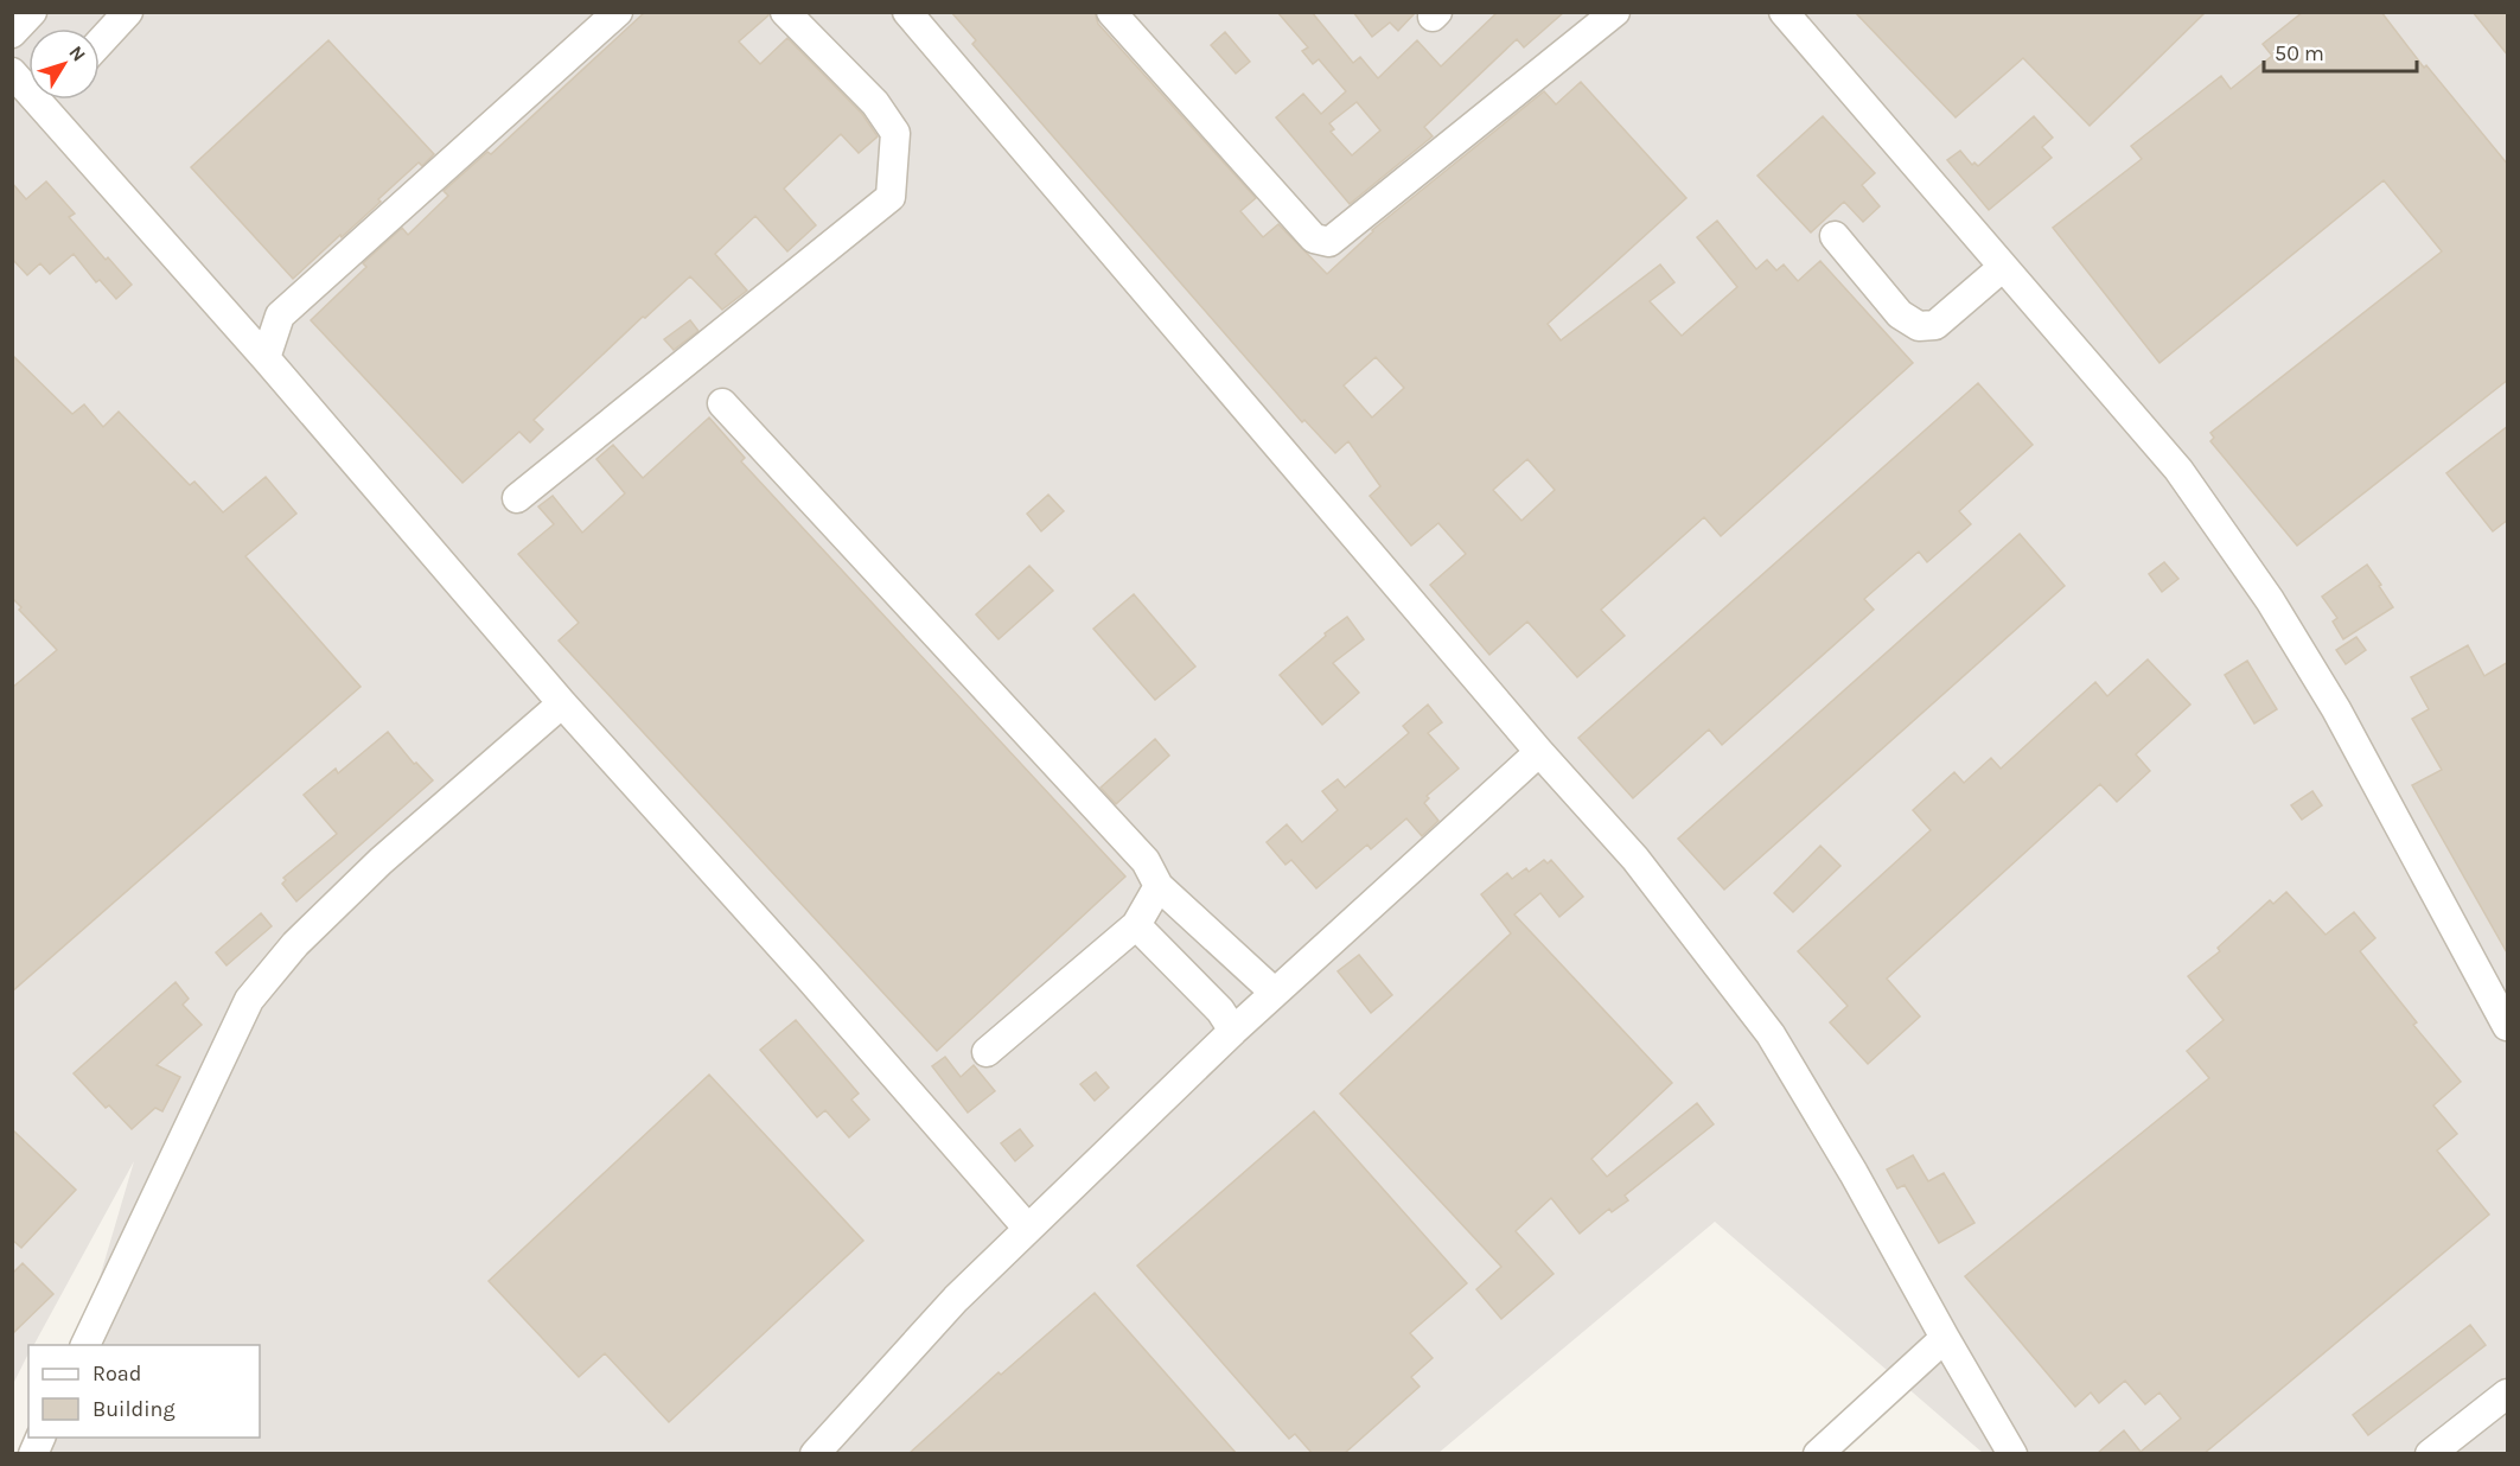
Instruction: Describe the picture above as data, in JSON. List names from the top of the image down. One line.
{"legend":["Road","Building"],"scale_bar":"50 m","north":"top right"}
